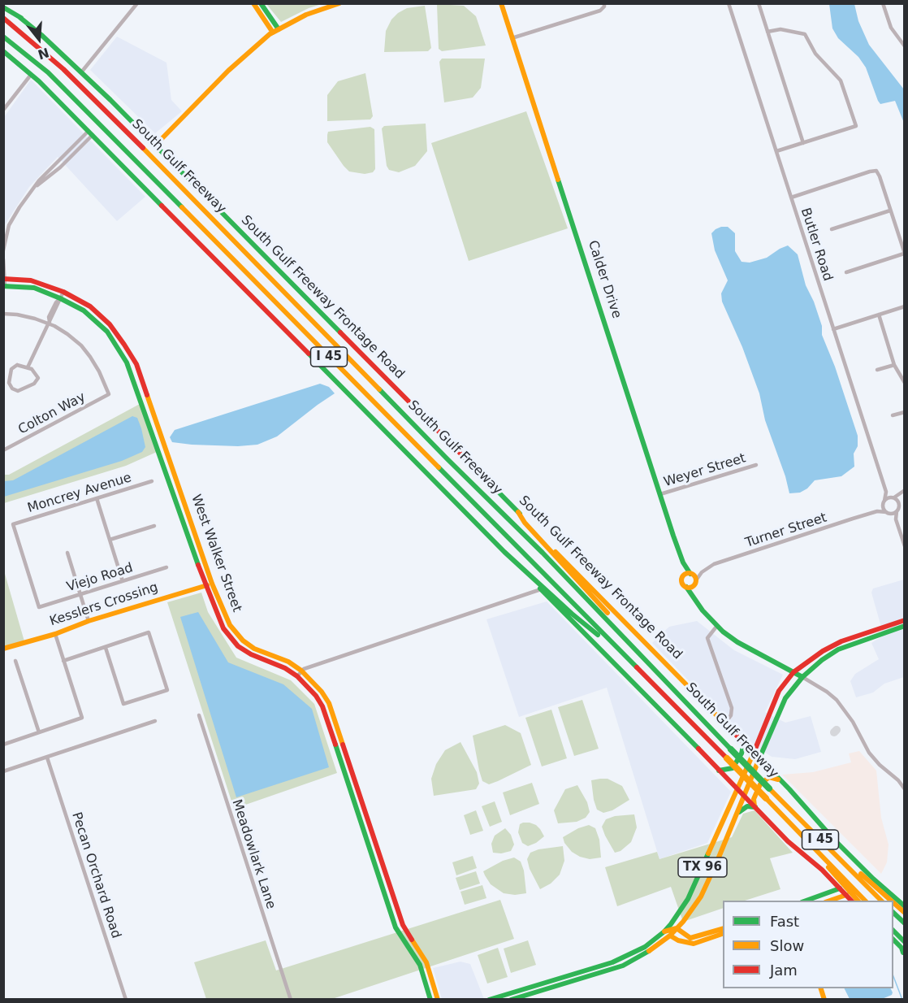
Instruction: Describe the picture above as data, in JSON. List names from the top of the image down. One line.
{"streets":{"main road":["South Gulf Freeway","Calder Drive","South Gulf Freeway Frontage Road","I 45","West Walker Street","Kesslers Crossing","TX 96"],"street":["Butler Road","Colton Way","Weyer Street","Moncrey Avenue","Turner Street","Viejo Road","Meadowlark Lane","Pecan Orchard Road"]},"crossings":[["Butler Road","Turner Street"],["Calder Drive","Weyer Street"],["Calder Drive","Turner Street"],["South Gulf Freeway Frontage Road","TX 96"],["Moncrey Avenue","Viejo Road"],["West Walker Street","Kesslers Crossing"]],"legend":["Fast","Slow","Jam"],"north":"bottom"}
